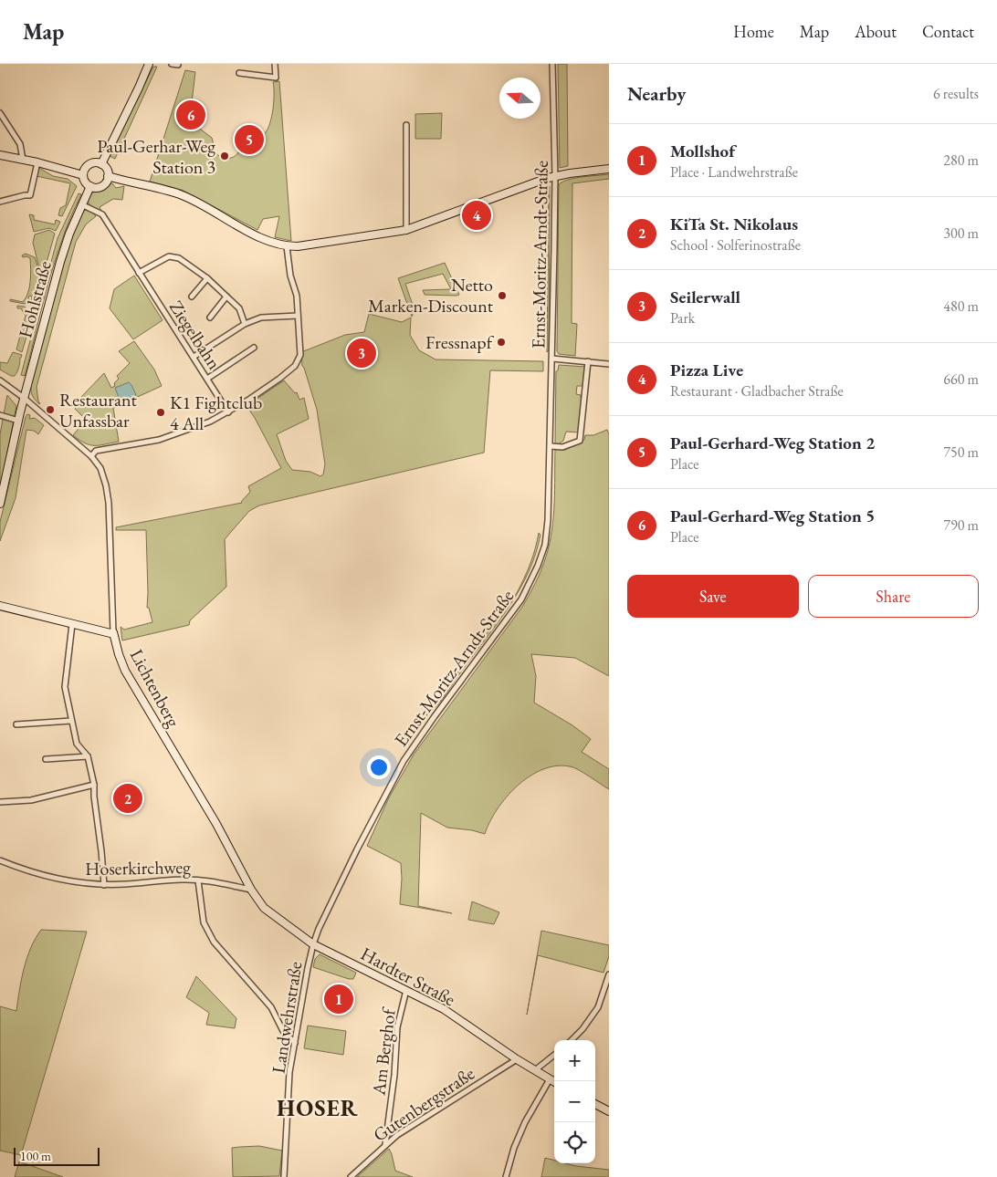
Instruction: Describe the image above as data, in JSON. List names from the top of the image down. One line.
{"streets":{"main road":["Hohlstraße","Lichtenberg","Hardter Straße"],"street":["Ernst-Moritz-Arndt-Straße","Ziegelbahn","Hoserkirchweg","Landwehrstraße","Am Berghof","Gutenbergstraße"]},"crossings":[["Ernst-Moritz-Arndt-Straße","Hardter Straße"],["Ernst-Moritz-Arndt-Straße","Landwehrstraße"],["Hohlstraße","Ziegelbahn"],["Hohlstraße","Lichtenberg"],["Lichtenberg","Hoserkirchweg"],["Lichtenberg","Hardter Straße"],["Hoserkirchweg","Hardter Straße"],["Hardter Straße","Landwehrstraße"],["Hardter Straße","Am Berghof"],["Hardter Straße","Gutenbergstraße"],["Am Berghof","Gutenbergstraße"]],"districts":["HOSER"],"places":["Paul-Gerhar-Weg Station 3","Netto Marken-Discount","Fressnapf","Restaurant Unfassbar","K1 Fightclub 4 All"],"scale_bar":"100 m","north":"left","page":{"header":"Map","nav":["Home","Map","About","Contact"],"heading":["Nearby","6 results"],"pins":["6","5","4","3","2","1"],"list":[{"mark":"1","name":"Mollshof","note":"Place · Landwehrstraße","value":"280 m"},{"mark":"2","name":"KiTa St. Nikolaus","note":"School · Solferinostraße","value":"300 m"},{"mark":"3","name":"Seilerwall","note":"Park","value":"480 m"},{"mark":"4","name":"Pizza Live","note":"Restaurant · Gladbacher Straße","value":"660 m"},{"mark":"5","name":"Paul-Gerhard-Weg Station 2","note":"Place","value":"750 m"},{"mark":"6","name":"Paul-Gerhard-Weg Station 5","note":"Place","value":"790 m"}],"buttons":["Save","Share"],"map_buttons":["+","−"],"scale":"100 m"}}
